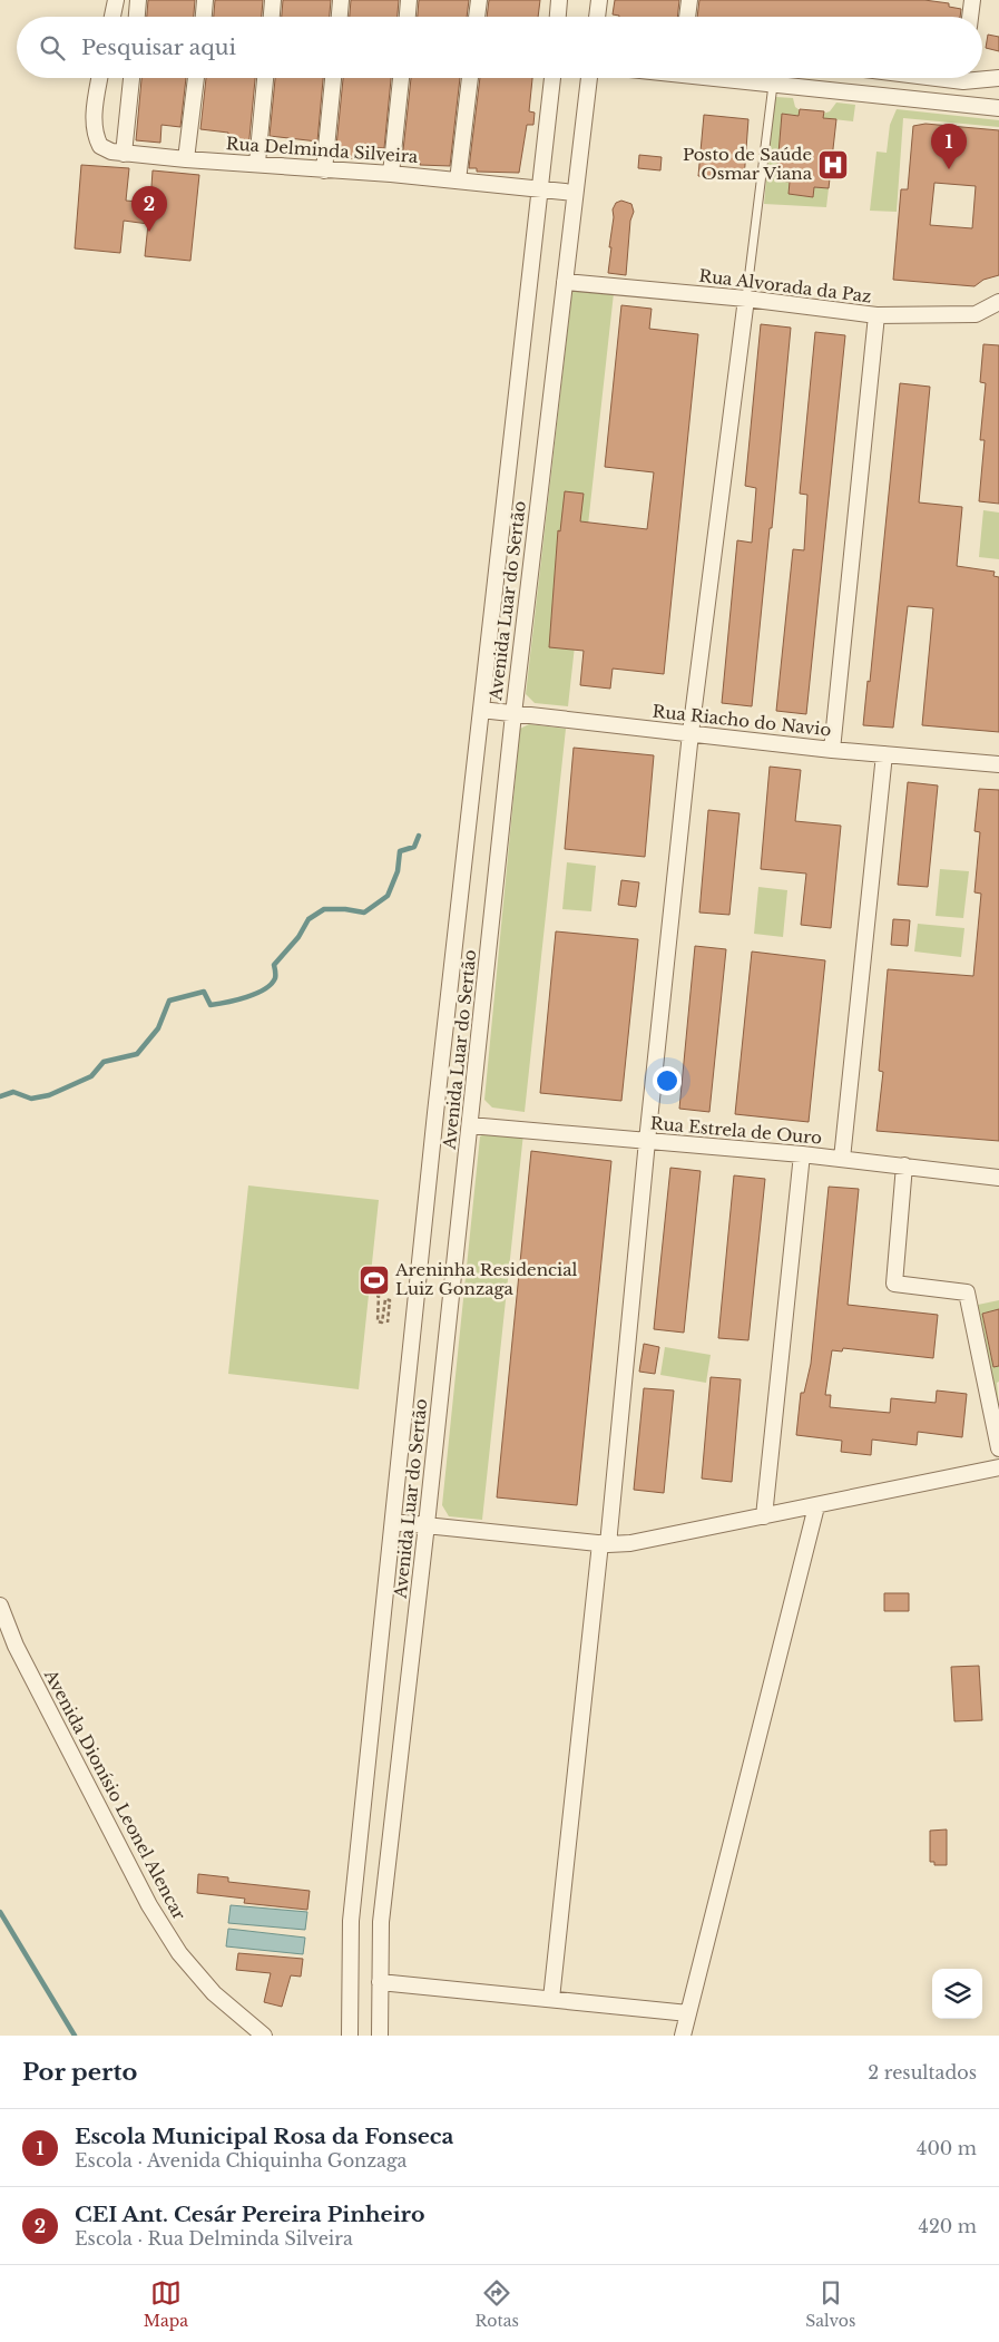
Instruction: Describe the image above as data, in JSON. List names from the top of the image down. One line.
{"streets":{"street":["Rua Delminda Silveira","Rua Alvorada da Paz","Avenida Luar do Sertão","Rua Riacho do Navio","Rua Estrela de Ouro","Avenida Dionísio Leonel Alencar"]},"crossings":[["Rua Delminda Silveira","Avenida Luar do Sertão"],["Rua Alvorada da Paz","Avenida Luar do Sertão"],["Avenida Luar do Sertão","Rua Riacho do Navio"],["Avenida Luar do Sertão","Rua Estrela de Ouro"]],"places":{"hospital":["Posto de Saúde Osmar Viana"],"sports":["Areninha Residencial Luiz Gonzaga"]},"page":{"search":"Pesquisar aqui","pins":["1","2"],"heading":["Por perto","2 resultados"],"list":[{"mark":"1","name":"Escola Municipal Rosa da Fonseca","note":"Escola · Avenida Chiquinha Gonzaga","value":"400 m"},{"mark":"2","name":"CEI Ant. Cesár Pereira Pinheiro","note":"Escola · Rua Delminda Silveira","value":"420 m"}],"nav":["Mapa","Rotas","Salvos"]}}
